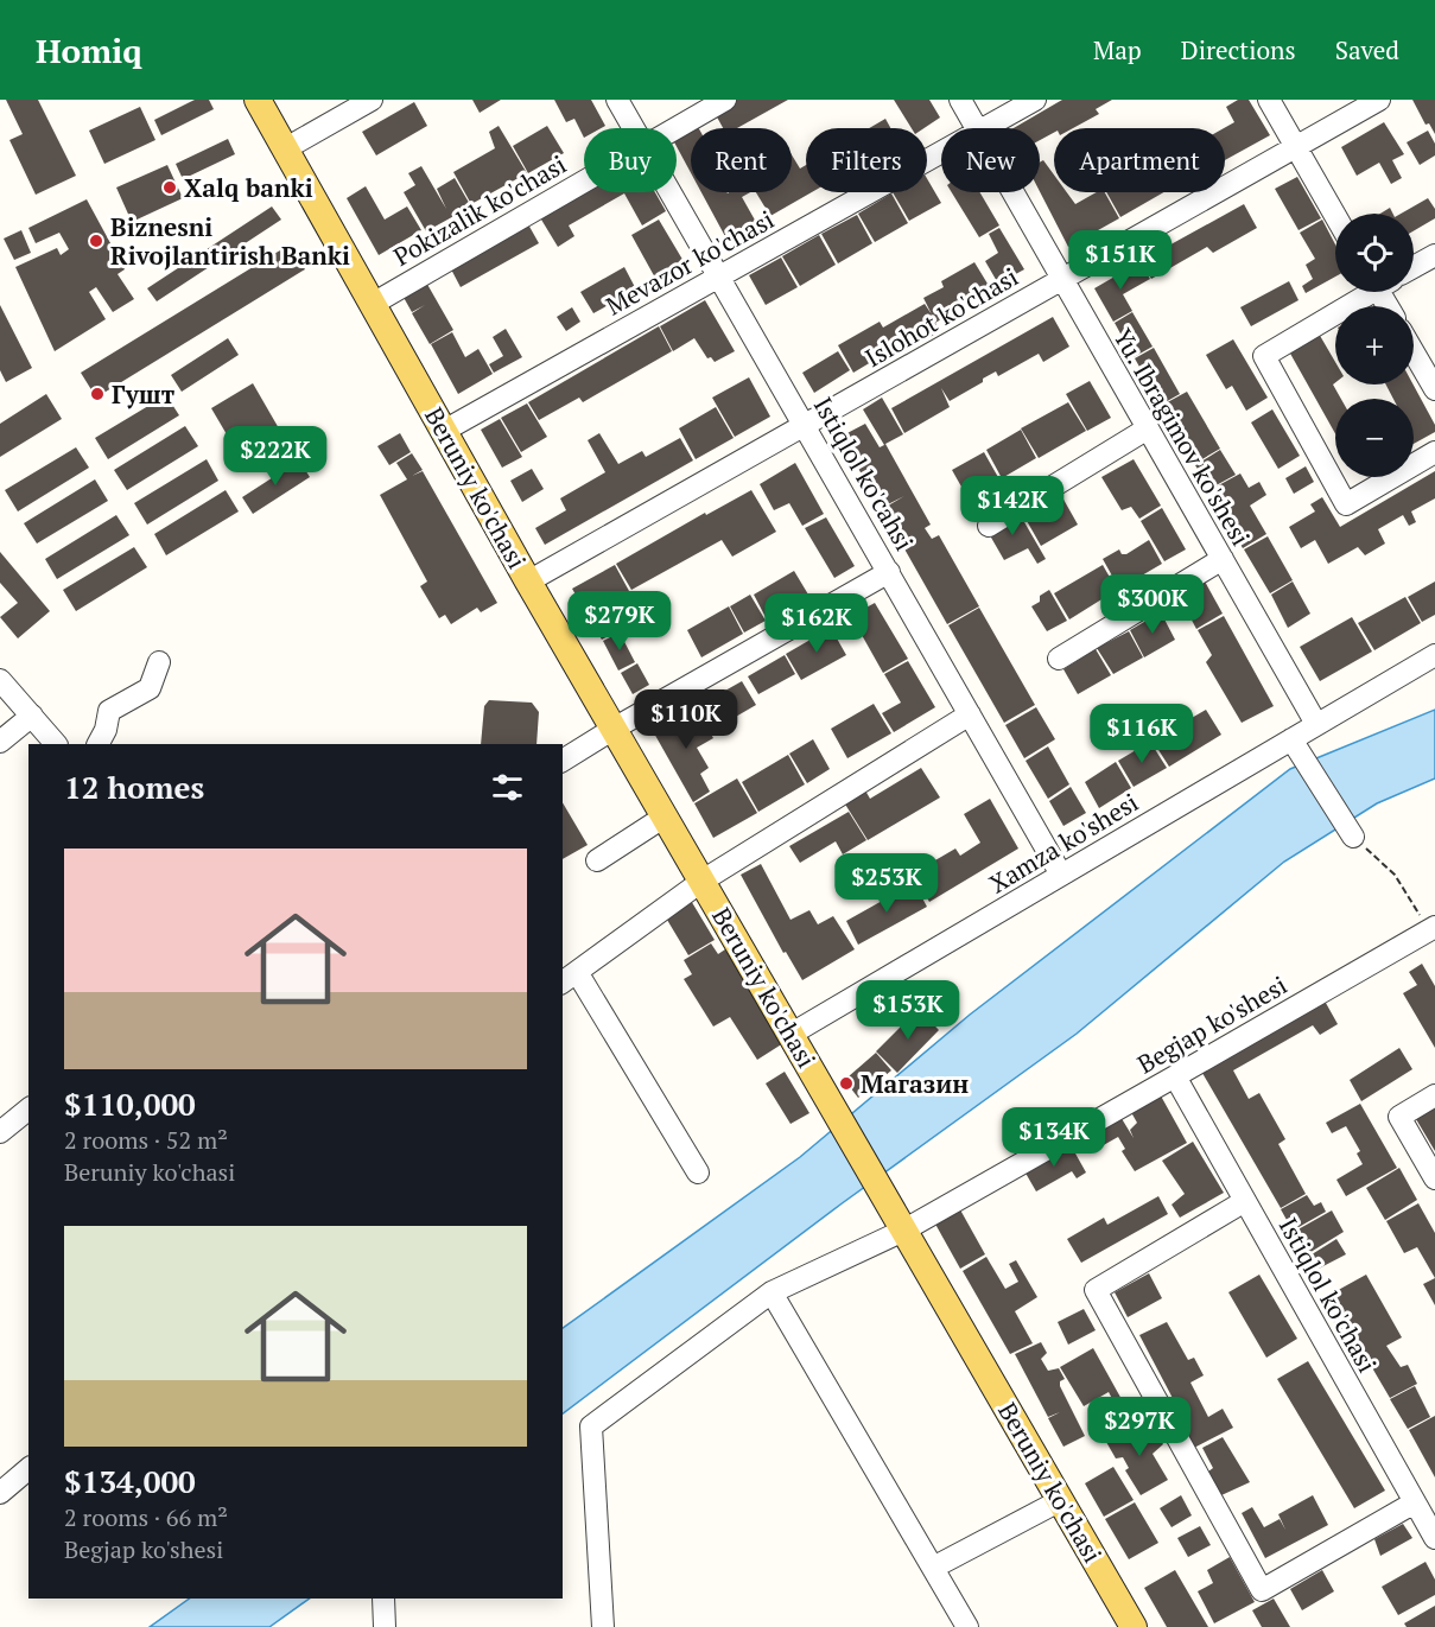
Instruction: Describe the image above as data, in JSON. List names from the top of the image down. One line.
{"streets":{"main road":["Beruniy ko'chasi"],"street":["Pokizalik ko'chasi","Mevazor ko'chasi","Islohot ko'chasi","Yu. Ibragimov ko'shesi","Istiqlol ko'cahsi","Xamza ko'shesi","Begjap ko'shesi","Istiqlol ko'chasi"]},"crossings":[["Pokizalik ko'chasi","Beruniy ko'chasi"],["Mevazor ko'chasi","Istiqlol ko'cahsi"],["Mevazor ko'chasi","Beruniy ko'chasi"],["Islohot ko'chasi","Yu. Ibragimov ko'shesi"],["Islohot ko'chasi","Istiqlol ko'cahsi"],["Islohot ko'chasi","Beruniy ko'chasi"],["Yu. Ibragimov ko'shesi","Xamza ko'shesi"],["Istiqlol ko'cahsi","Xamza ko'shesi"],["Beruniy ko'chasi","Xamza ko'shesi"],["Beruniy ko'chasi","Begjap ko'shesi"],["Begjap ko'shesi","Istiqlol ko'chasi"]],"places":["Xalq banki","Biznesni Rivojlantirish Banki","Гушт","Магазин"],"page":{"header":"Homiq","nav":["Map","Directions","Saved"],"chip":["Buy","Rent","Filters","New","Apartment"],"map_buttons":["+","−"],"price":["$151K","$222K","$142K","$300K","$279K","$162K","$110K","$116K","$253K","$153K","$134K","$297K"],"heading":"12 homes","list":[{"name":"$110,000","note":"2 rooms · 52 m² · Beruniy ko'chasi"},{"name":"$134,000","note":"2 rooms · 66 m² · Begjap ko'shesi"}]}}
